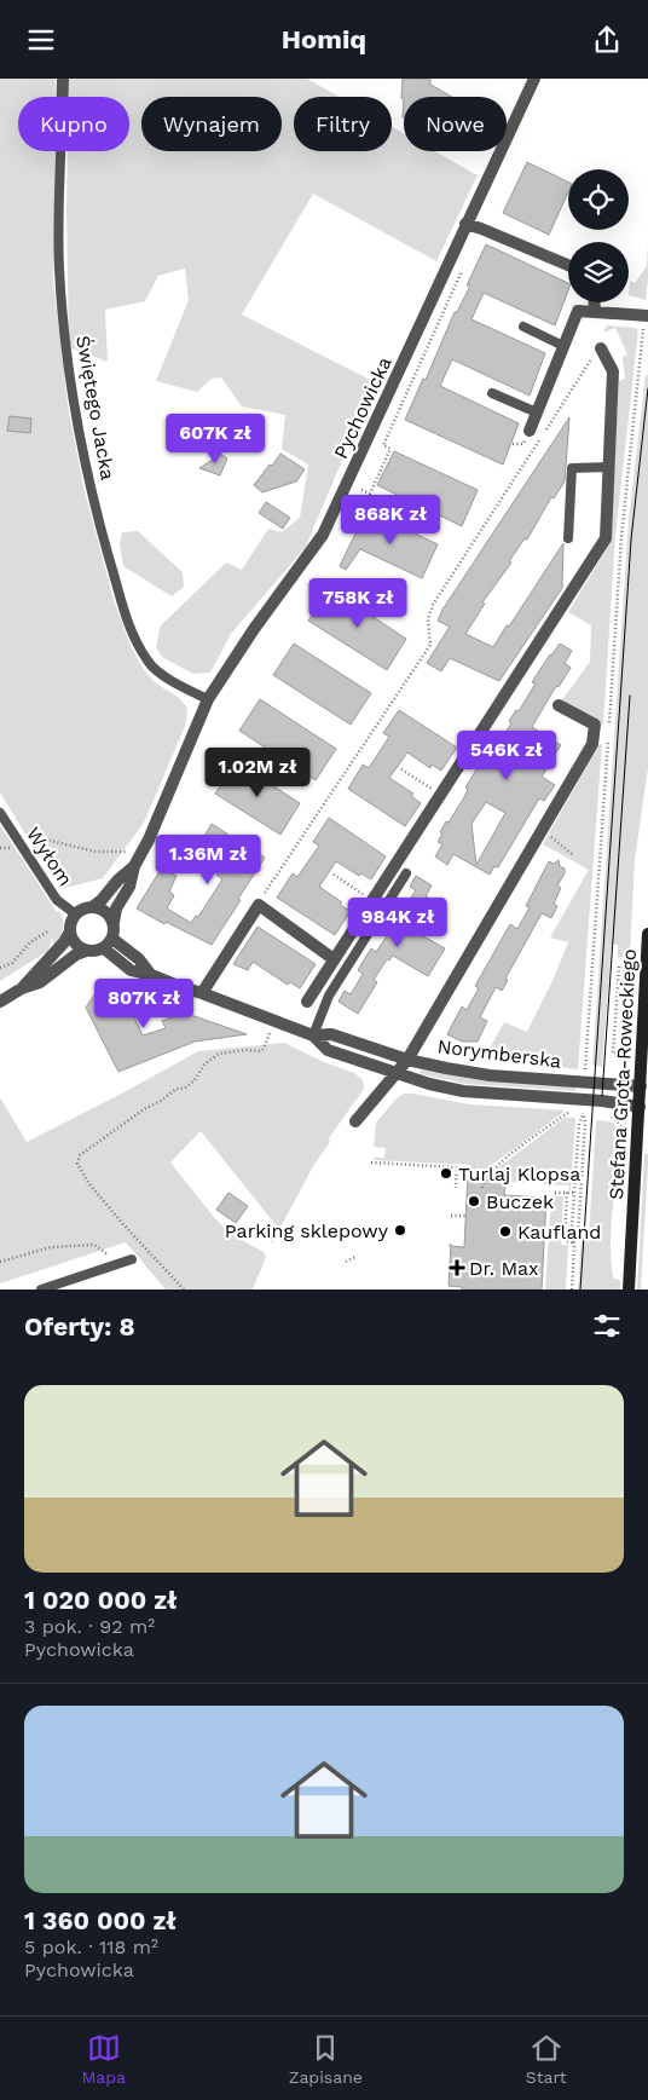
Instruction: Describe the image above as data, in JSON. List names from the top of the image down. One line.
{"streets":{"main road":["Stefana Grota-Roweckiego"],"street":["Świętego Jacka","Pychowicka","Norymberska"],"lane":["Wyłom"]},"crossings":[["Świętego Jacka","Pychowicka"],["Pychowicka","Wyłom"],["Pychowicka","Norymberska"],["Wyłom","Norymberska"],["Norymberska","Stefana Grota-Roweckiego"]],"places":{"other":["Turlaj Klopsa","Buczek","Parking sklepowy","Kaufland"],"health":["Dr. Max"]},"page":{"header":"Homiq","chip":["Kupno","Wynajem","Filtry","Nowe"],"price":["607K zł","868K zł","758K zł","546K zł","1.02M zł","1.36M zł","984K zł","807K zł"],"heading":"Oferty: 8","list":[{"name":"1 020 000 zł","note":"3 pok. · 92 m² · Pychowicka"},{"name":"1 360 000 zł","note":"5 pok. · 118 m² · Pychowicka"}],"tabs":["Mapa","Zapisane","Start"]}}
